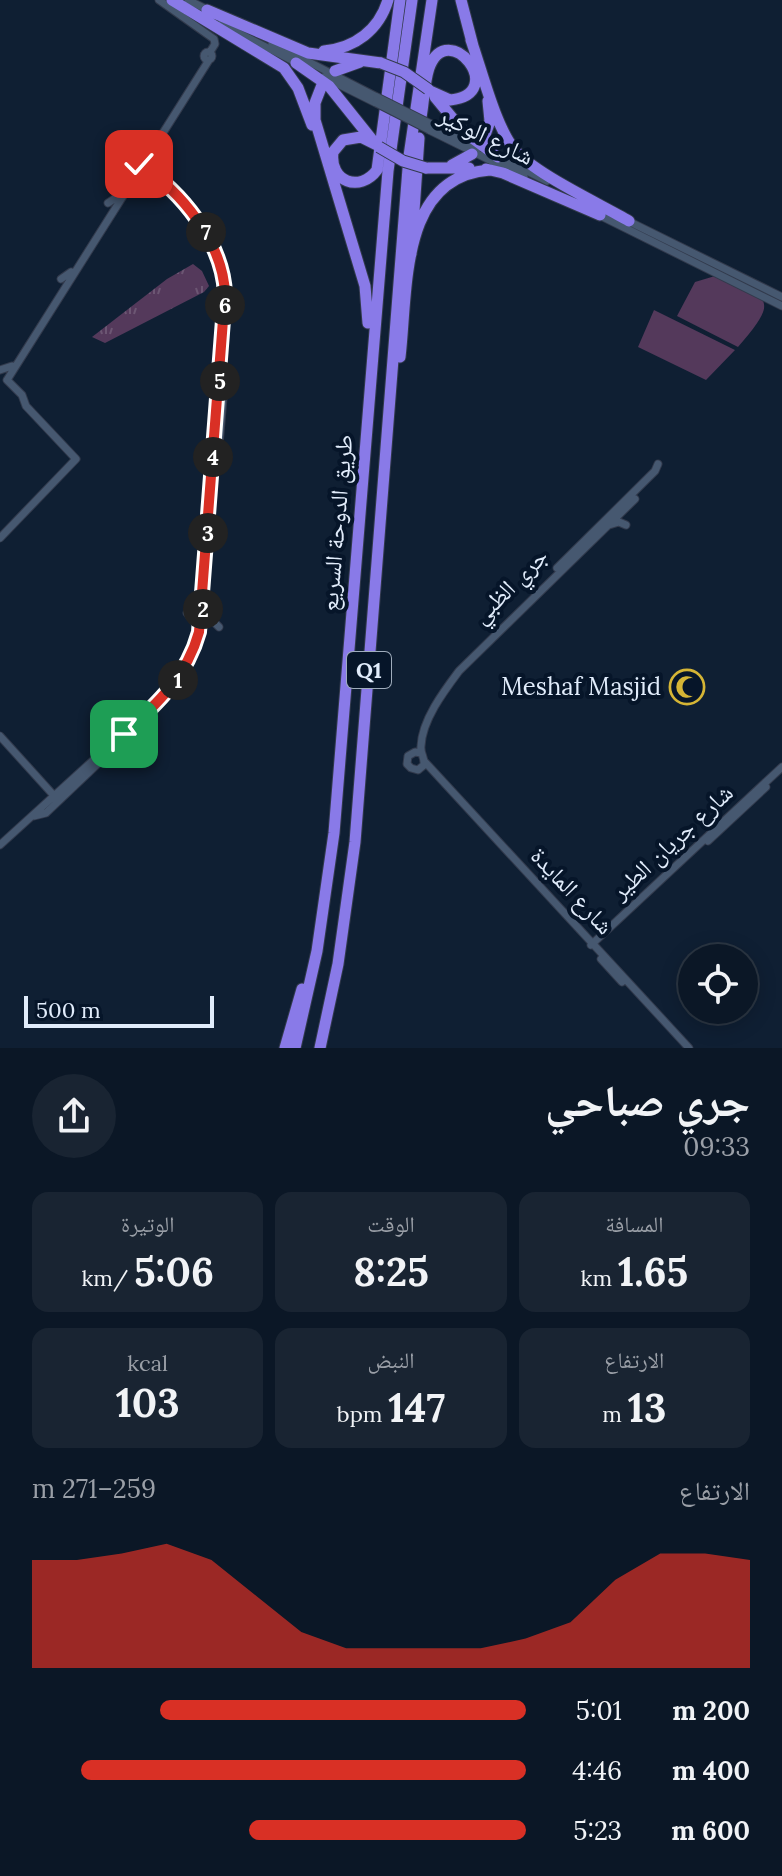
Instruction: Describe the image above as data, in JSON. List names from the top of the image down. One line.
{"streets":{"highway":["طريق الدوحة السريع","Q1"],"street":["شارع الوكير","جري الظبي","شارع جريان الطير","شارع المايدة"]},"crossings":[["جري الظبي","شارع المايدة"],["شارع جريان الطير","شارع المايدة"]],"places":{"mosque":["Meshaf Masjid"]},"scale_bar":"500 m","page":{"pins":["7","6","5","4","3","2","1"],"scale":"500 m","heading":["جري صباحي","09:33"],"stats":[["المسافة","1.65 km"],["الوقت","8:25"],["الوتيرة","5:06 /km"],["الارتفاع","13 m"],["النبض","147 bpm"],["kcal","103"]],"chart":["الارتفاع","259–271 m"],"list":[{"name":"200 m","note":"5:01"},{"name":"400 m","note":"4:46"},{"name":"600 m","note":"5:23"}]}}
